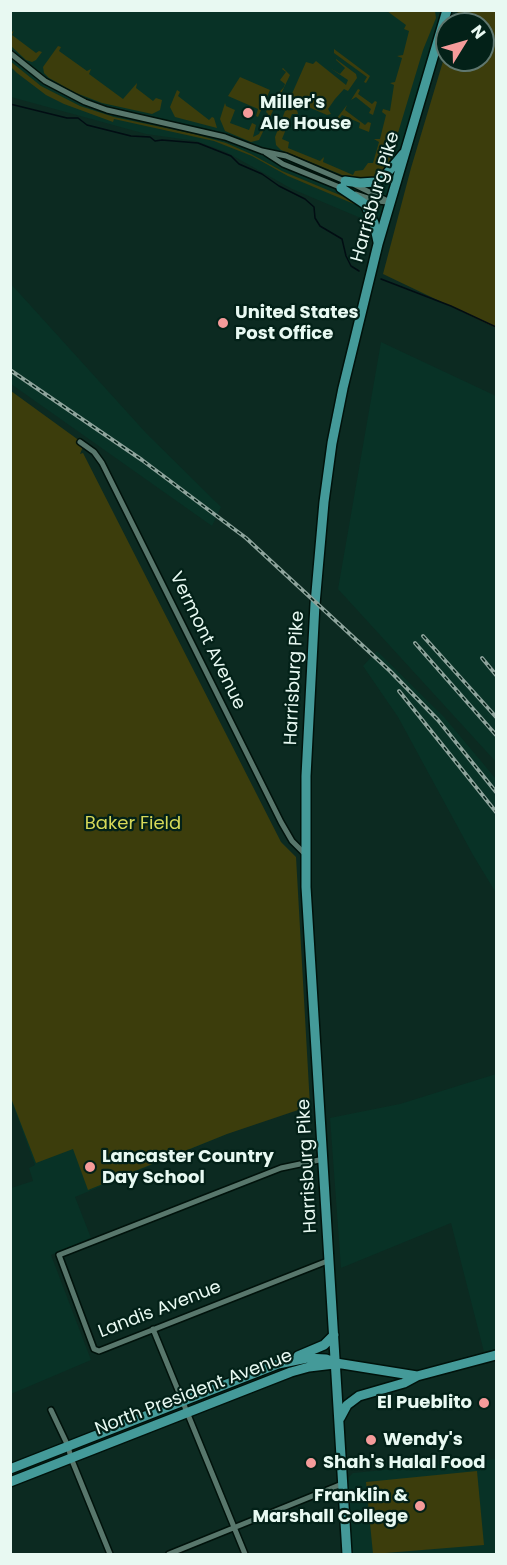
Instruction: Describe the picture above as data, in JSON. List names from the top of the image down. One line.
{"streets":{"main road":["Harrisburg Pike","North President Avenue"],"street":["Vermont Avenue","Landis Avenue"]},"crossings":[["Harrisburg Pike","Vermont Avenue"],["Harrisburg Pike","Landis Avenue"],["Harrisburg Pike","North President Avenue"]],"parks":["Baker Field"],"places":["Miller's Ale House","United States Post Office","Lancaster Country Day School","El Pueblito","Wendy's","Shah's Halal Food","Franklin & Marshall College"],"north":"top right"}
